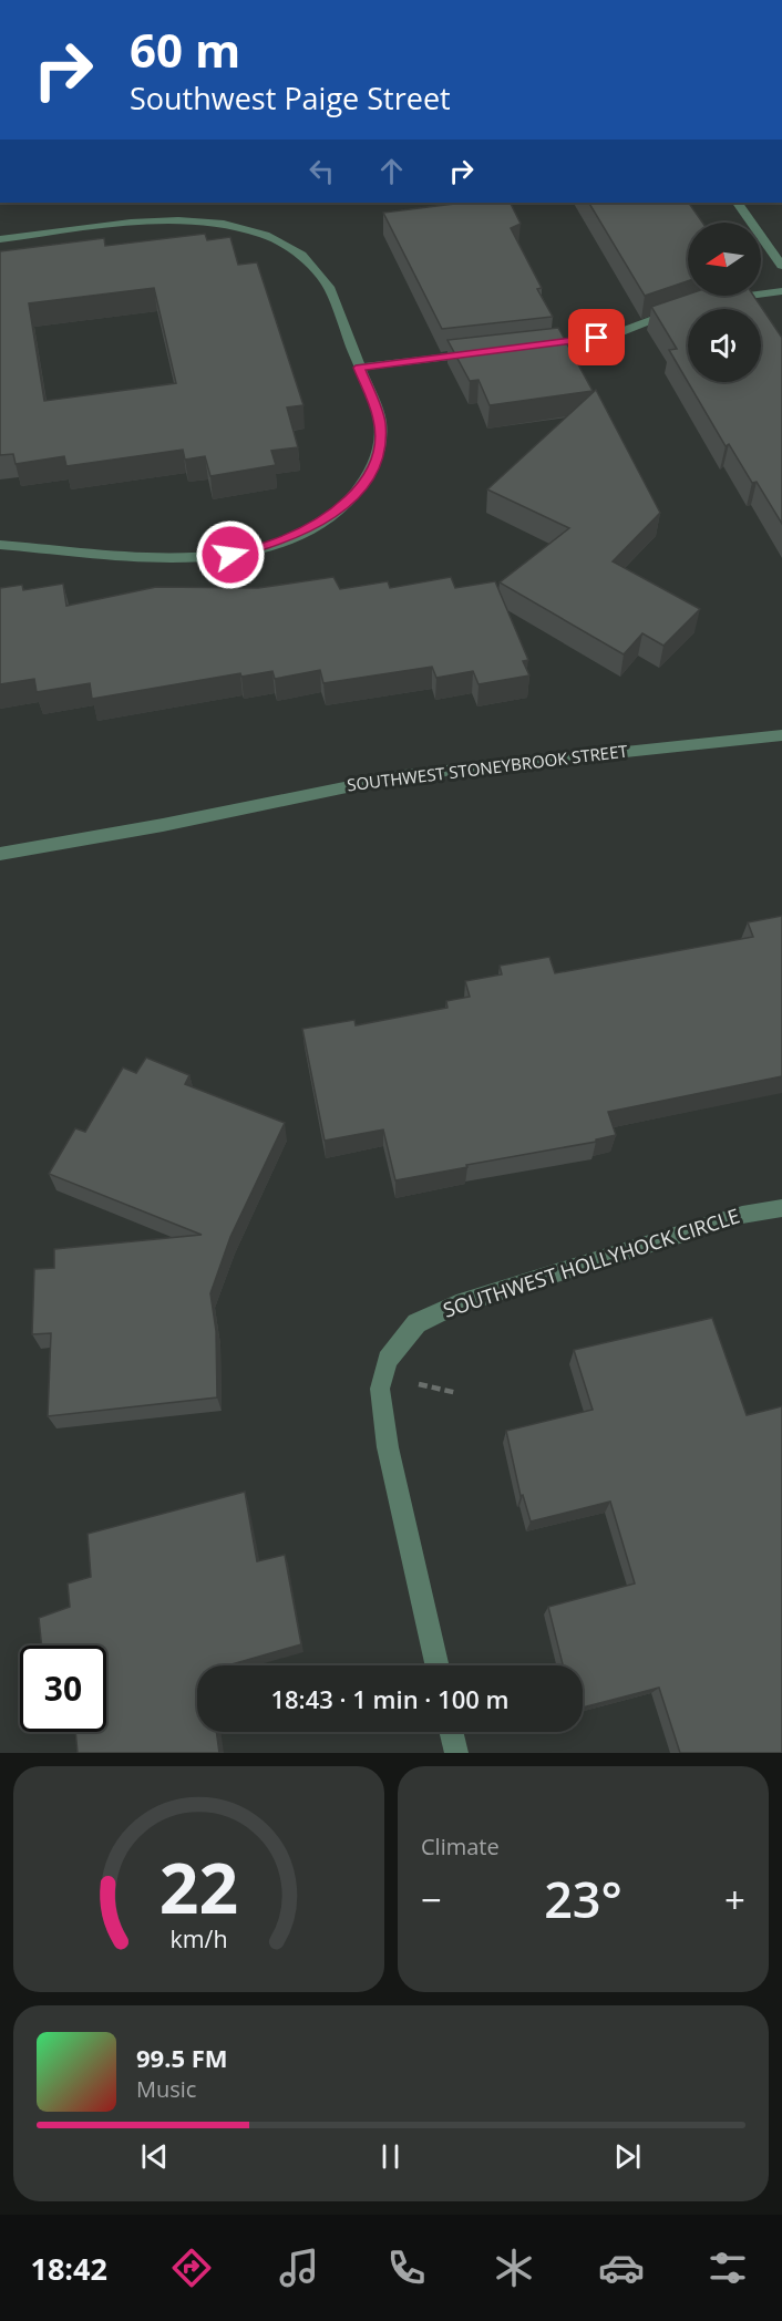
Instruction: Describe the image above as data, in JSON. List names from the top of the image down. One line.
{"streets":{"street":["SOUTHWEST STONEYBROOK STREET","SOUTHWEST HOLLYHOCK CIRCLE"]},"north":"left","page":{"turn":["60 m","Southwest Paige Street"],"limit":"30","trip":"18:43 · 1 min · 100 m","tile":"Climate","heat":["−","23°","+"],"song":["99.5 FM","Music"],"tabs":"18:42","gauge":["22","km/h"]}}
